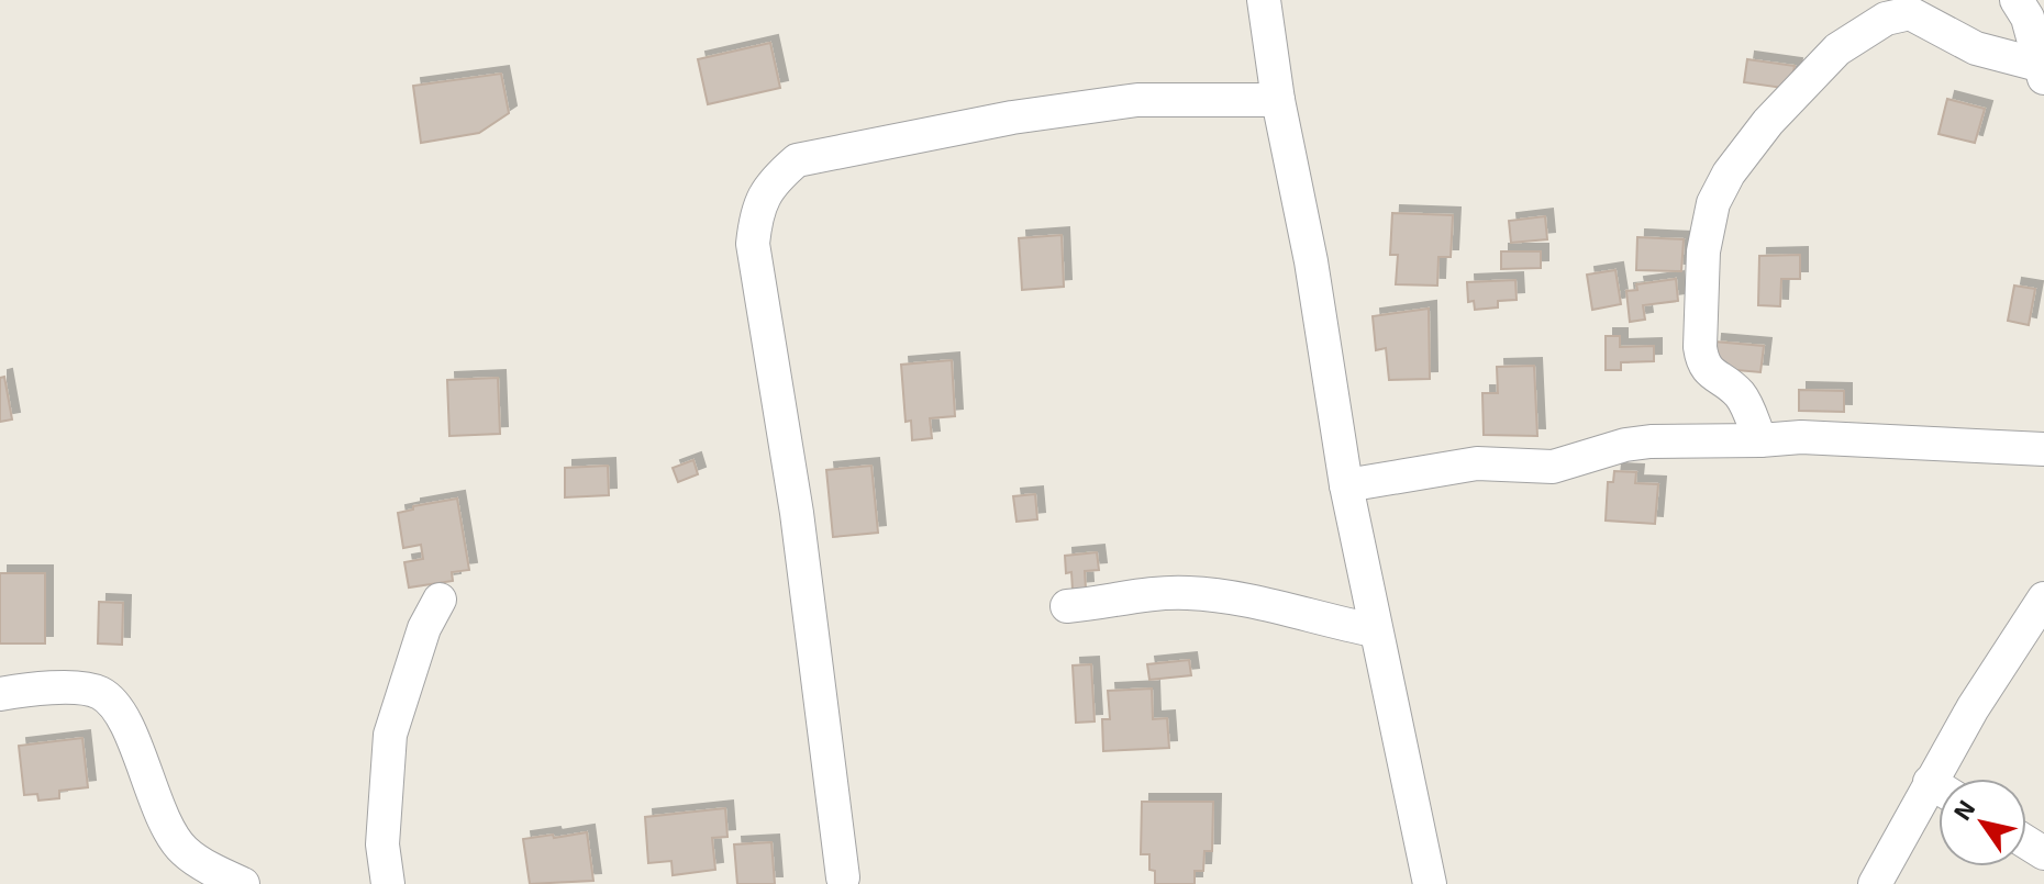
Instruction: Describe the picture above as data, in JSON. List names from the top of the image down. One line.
{"north":"top left"}
